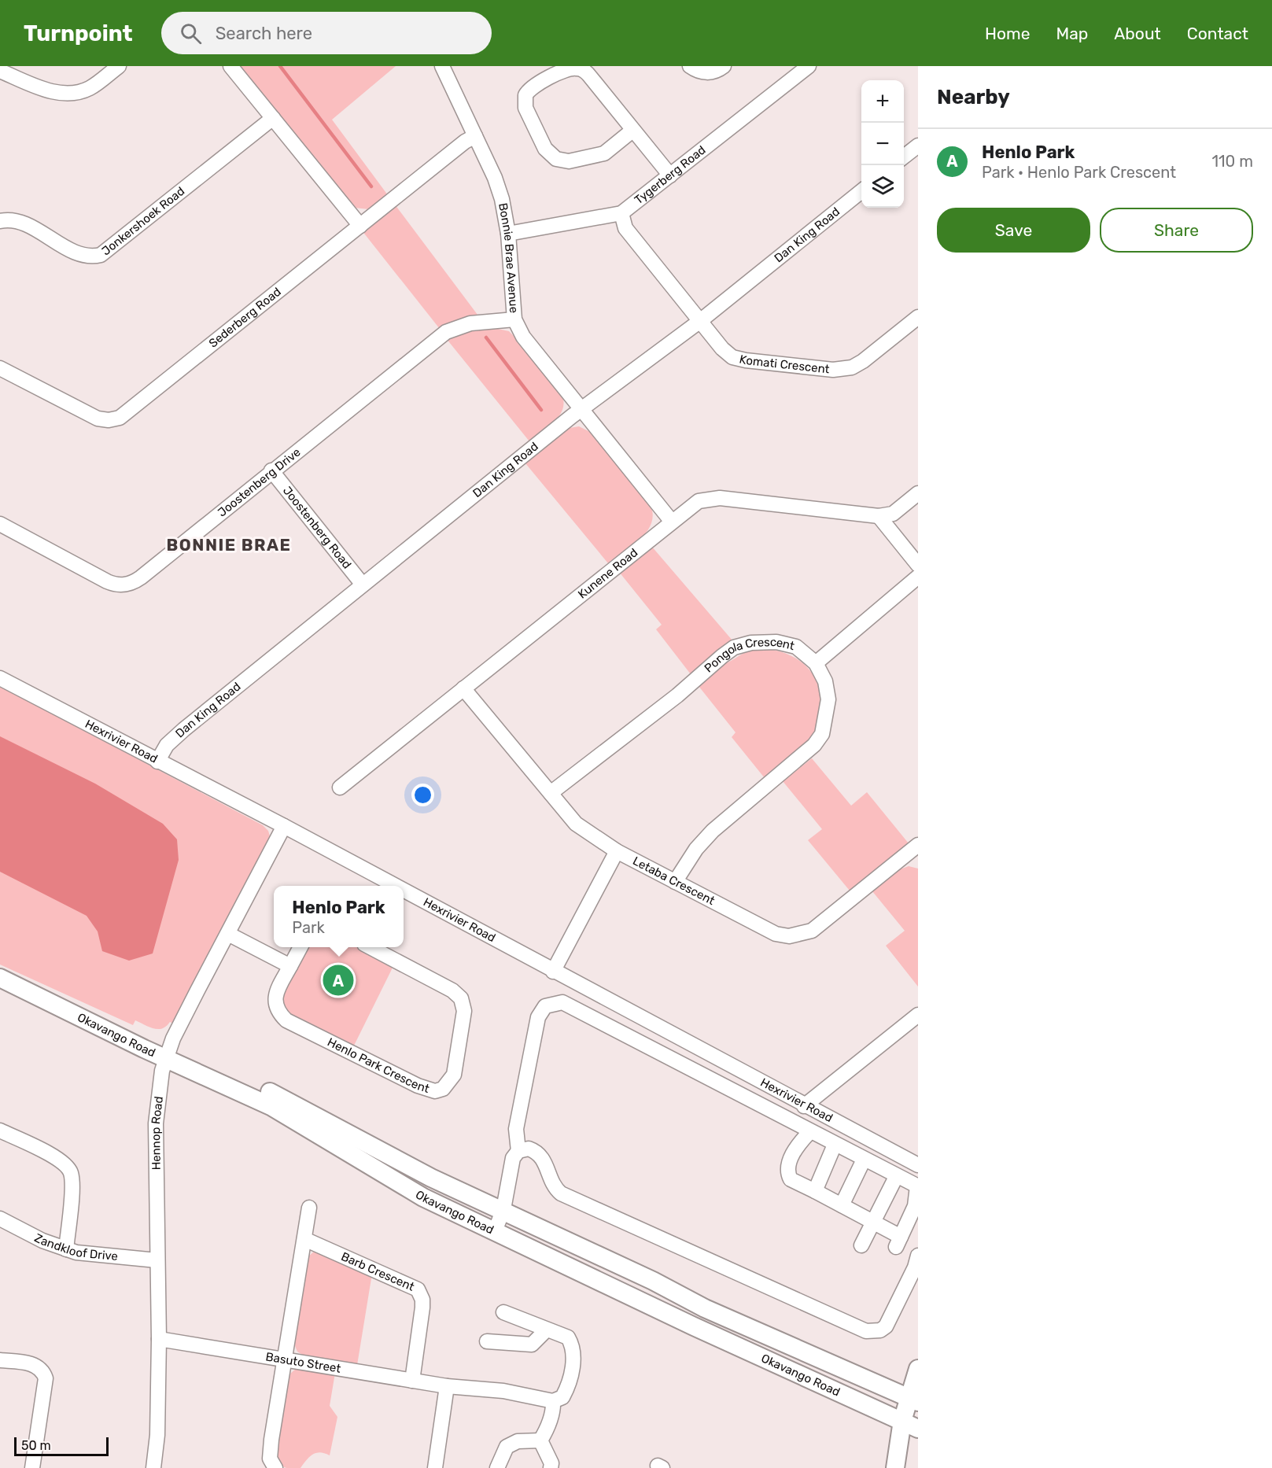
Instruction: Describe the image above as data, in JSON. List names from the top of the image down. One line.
{"streets":{"main road":["Okavango Road"],"street":["Tygerberg Road","Jonkershoek Road","Dan King Road","Bonnie Brae Avenue","Sederberg Road","Komati Crescent","Joostenberg Drive","Joostenberg Road","Kunene Road","Pongola Crescent","Hexrivier Road","Letaba Crescent","Henlo Park Crescent","Hennop Road","Zandkloof Drive","Barb Crescent","Basuto Street"]},"crossings":[["Tygerberg Road","Bonnie Brae Avenue"],["Tygerberg Road","Komati Crescent"],["Dan King Road","Bonnie Brae Avenue"],["Dan King Road","Komati Crescent"],["Dan King Road","Joostenberg Road"],["Dan King Road","Hexrivier Road"],["Bonnie Brae Avenue","Sederberg Road"],["Bonnie Brae Avenue","Joostenberg Drive"],["Bonnie Brae Avenue","Kunene Road"],["Joostenberg Drive","Joostenberg Road"],["Kunene Road","Letaba Crescent"],["Pongola Crescent","Letaba Crescent"],["Hexrivier Road","Hennop Road"],["Okavango Road","Hennop Road"],["Hennop Road","Zandkloof Drive"],["Hennop Road","Basuto Street"],["Barb Crescent","Basuto Street"]],"districts":["BONNIE BRAE"],"scale_bar":"50 m","page":{"header":"Turnpoint","search":"Search here","nav":["Home","Map","About","Contact"],"heading":"Nearby","map_buttons":["+","−"],"list":[{"mark":"A","name":"Henlo Park","note":"Park · Henlo Park Crescent","value":"110 m"}],"buttons":["Save","Share"],"popup":["Henlo Park","Park"],"pins":"A","scale":"50 m"}}
